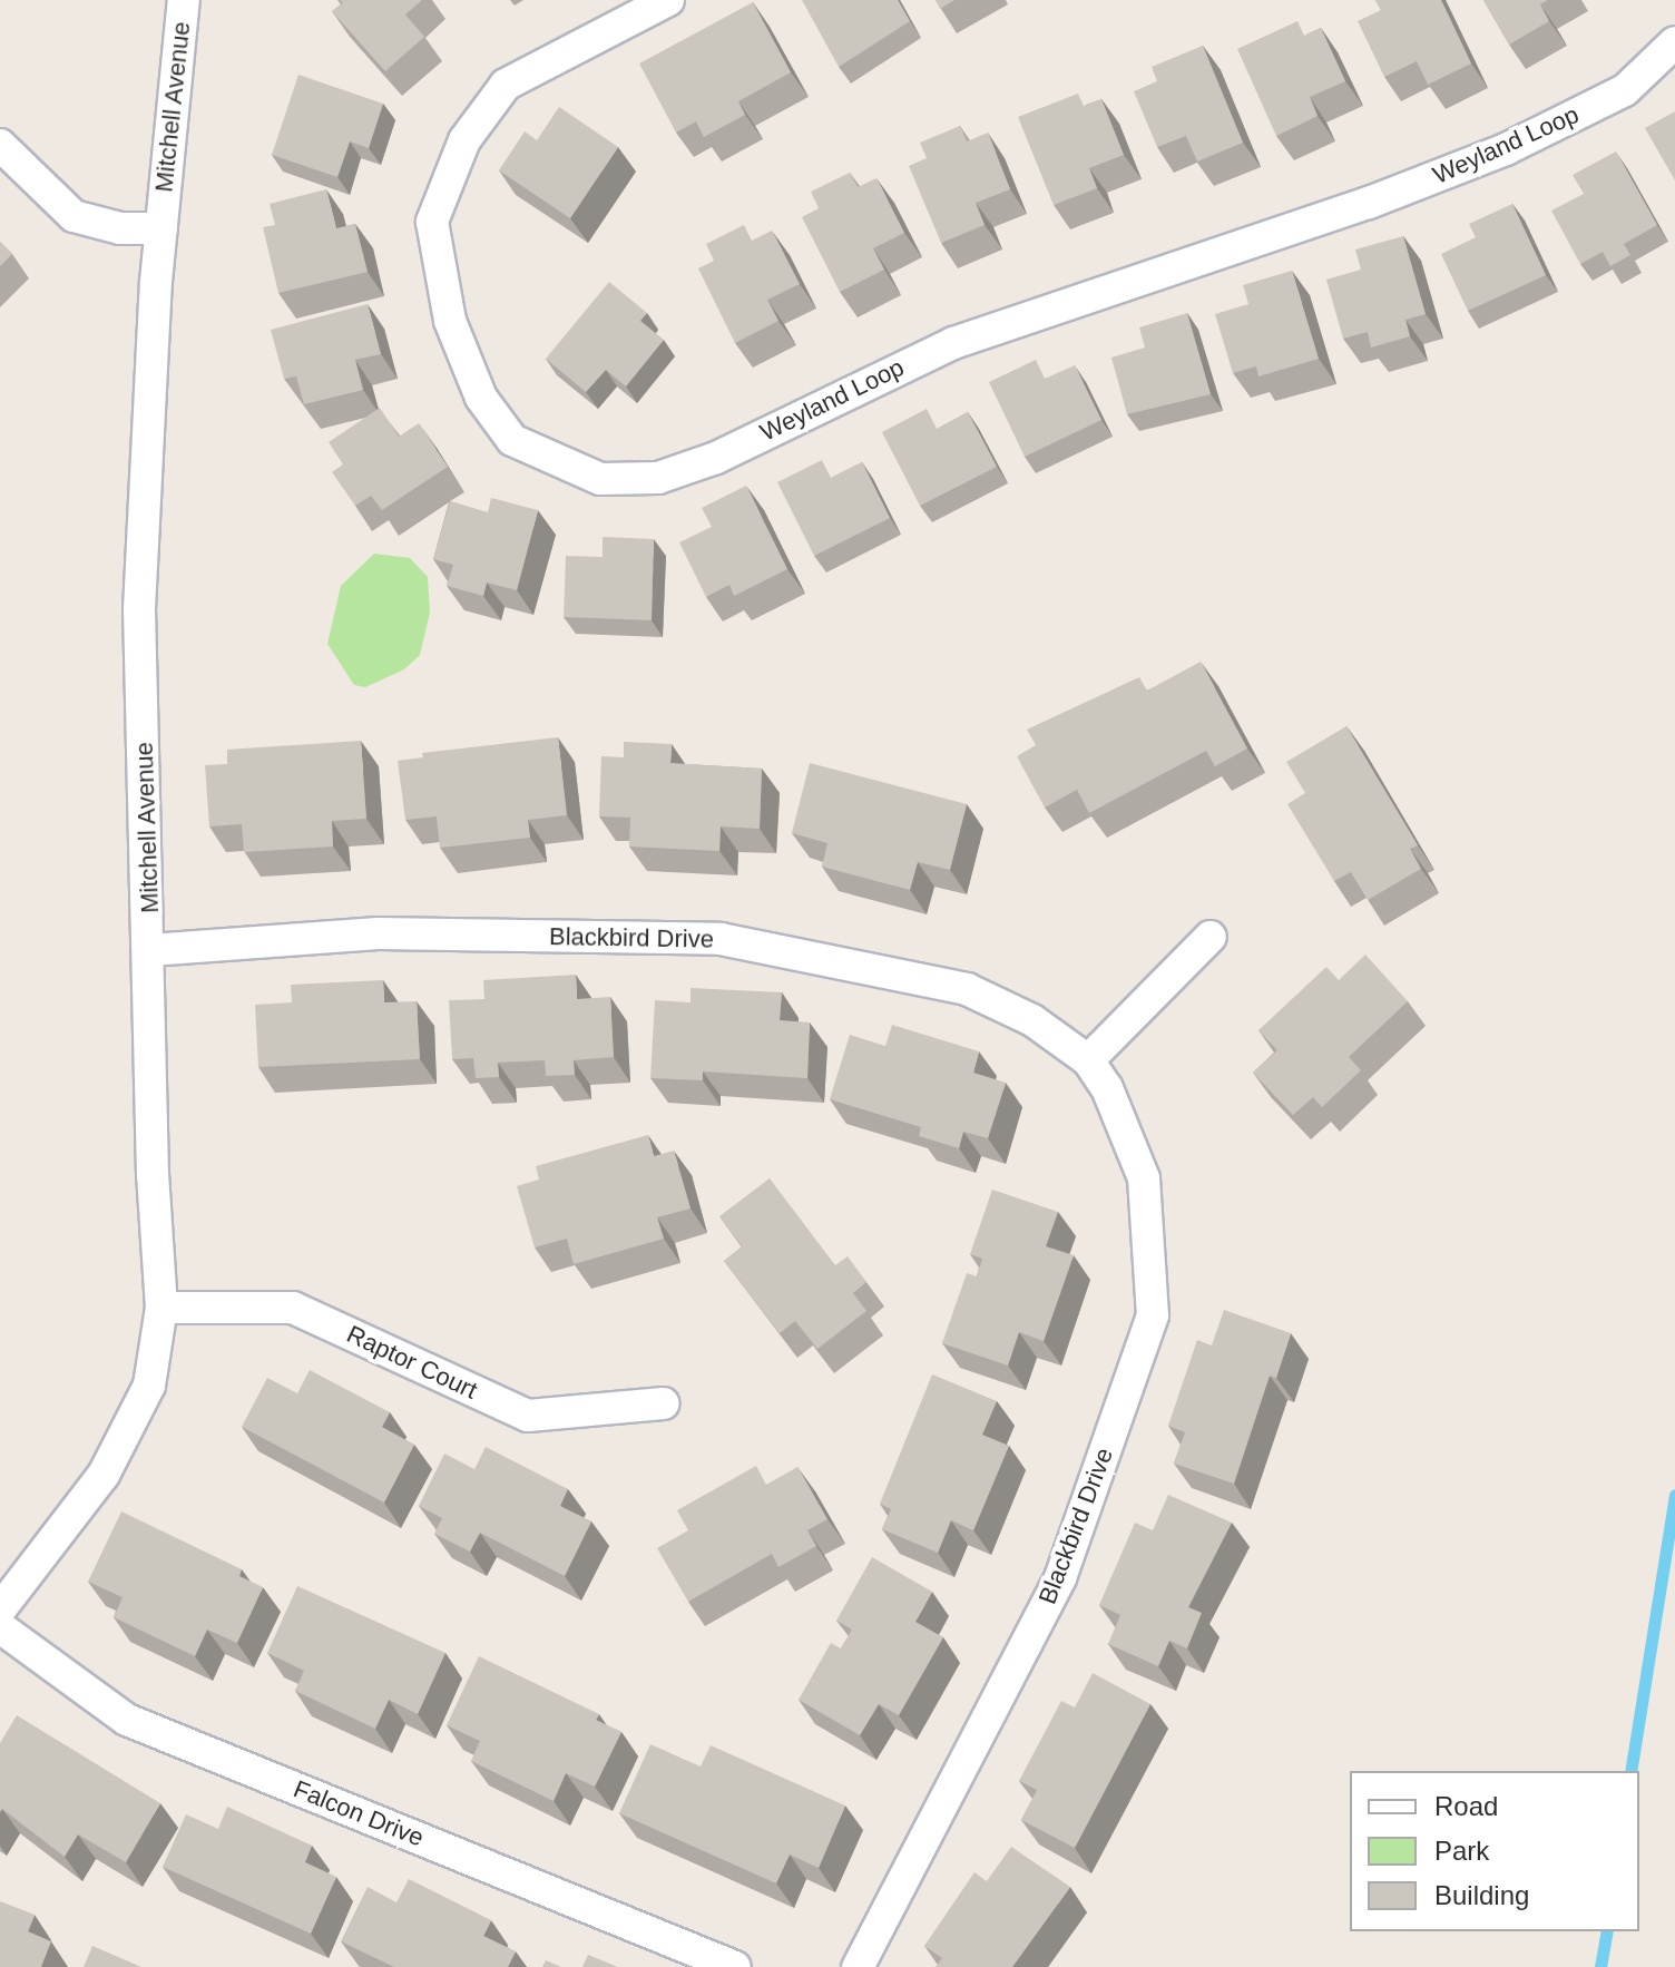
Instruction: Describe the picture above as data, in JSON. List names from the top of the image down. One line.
{"streets":{"street":["Mitchell Avenue","Weyland Loop","Blackbird Drive","Raptor Court","Falcon Drive"]},"crossings":[["Mitchell Avenue","Blackbird Drive"],["Mitchell Avenue","Raptor Court"]],"legend":["Road","Park","Building"]}
